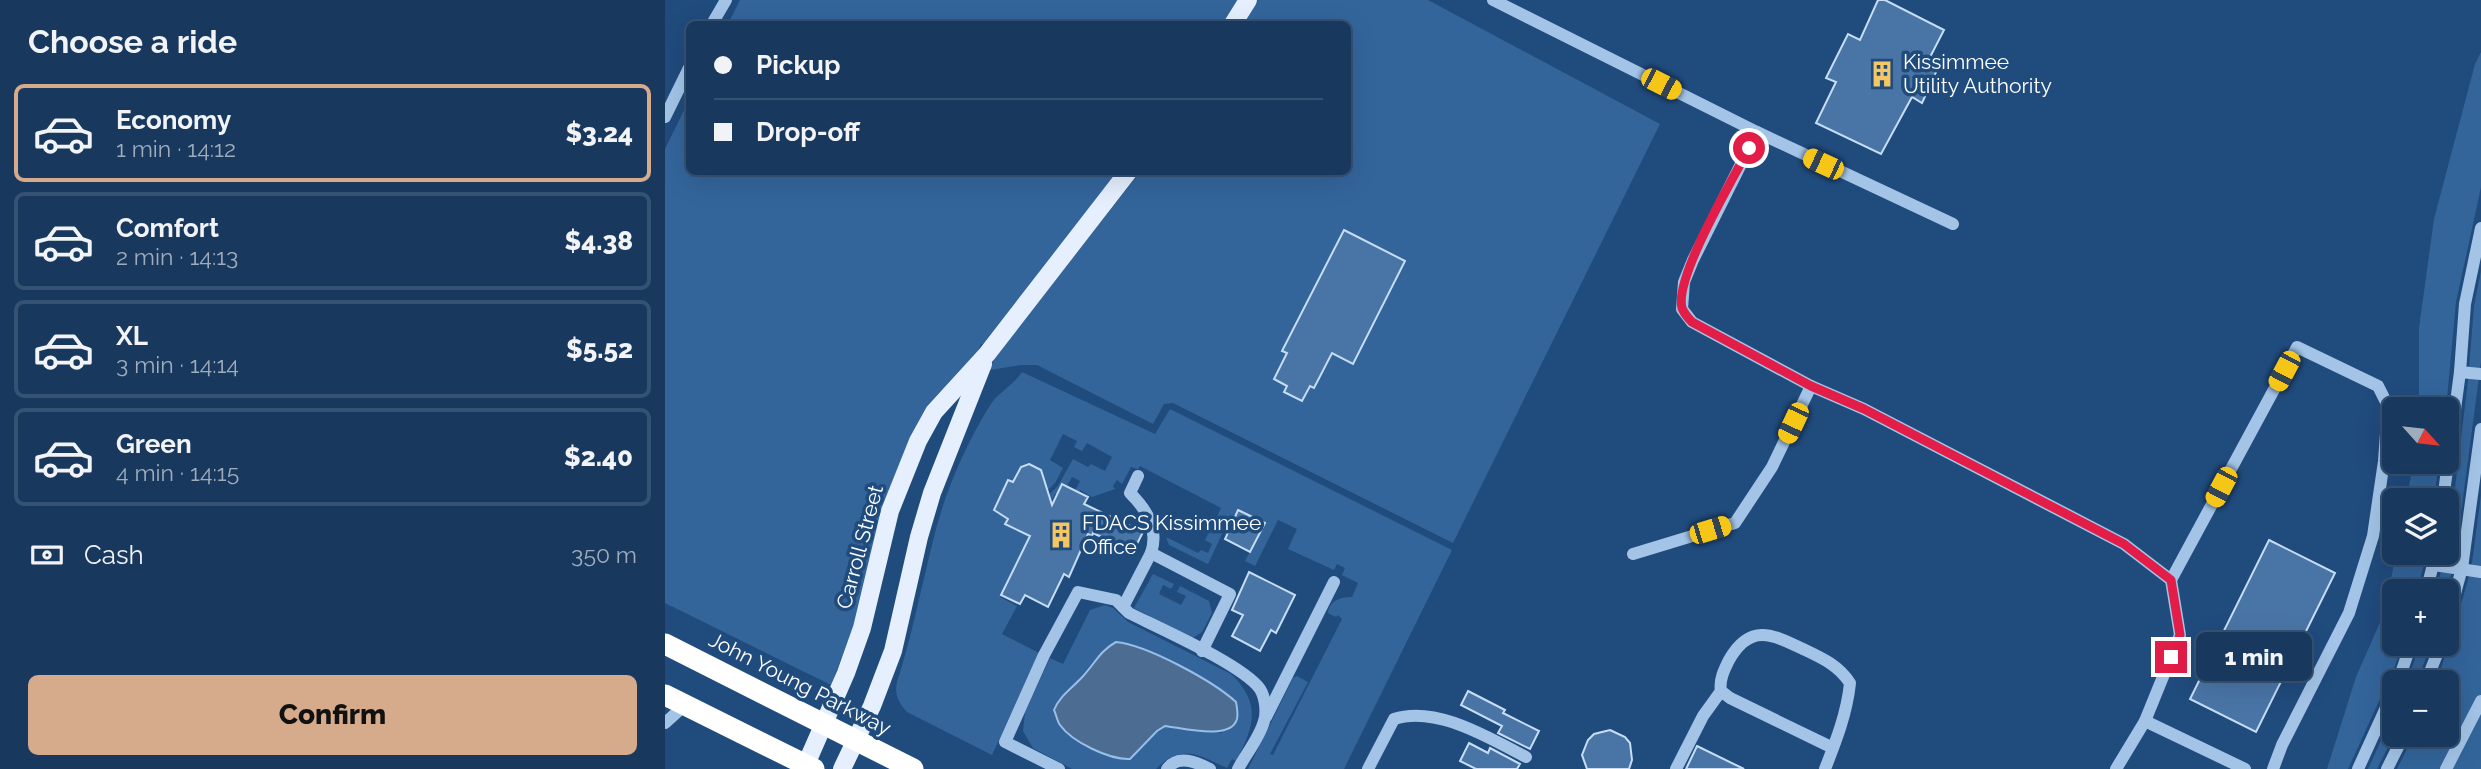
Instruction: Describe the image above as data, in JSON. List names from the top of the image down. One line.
{"streets":{"highway":["John Young Parkway"],"main road":["Carroll Street"]},"crossings":[["Carroll Street","John Young Parkway"]],"places":{"building":["Kissimmee Utility Authority","FDACS Kissimmee Office"]},"north":"bottom right","page":{"heading":"Choose a ride","banner":["Pickup","Drop-off"],"list":[{"name":"Economy","note":"1 min · 14:12","value":"$3.24"},{"name":"Comfort","note":"2 min · 14:13","value":"$4.38"},{"name":"XL","note":"3 min · 14:14","value":"$5.52"},{"name":"Green","note":"4 min · 14:15","value":"$2.40"}],"map_buttons":["+","−"],"pay":["Cash","350 m"],"bubble":"1 min","buttons":"Confirm"}}
